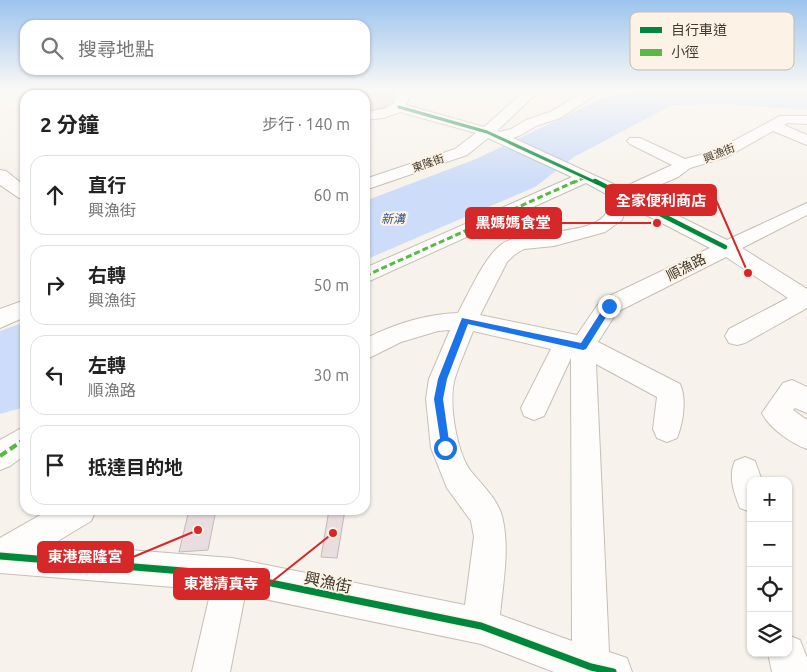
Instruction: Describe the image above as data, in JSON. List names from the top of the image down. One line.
{"streets":{"street":["興漁街","東隆街","順漁路"]},"crossings":[["興漁街","順漁路"]],"water":["新溝"],"places":["黑媽媽食堂","全家便利商店","東港震隆宮","東港清真寺"],"legend":["自行車道","小徑"],"page":{"search":"搜尋地點","heading":["2 分鐘","步行 · 140 m"],"list":[["直行","興漁街","60 m"],["右轉","興漁街","50 m"],["左轉","順漁路","30 m"],"抵達目的地"],"map_buttons":["+","−"]}}
